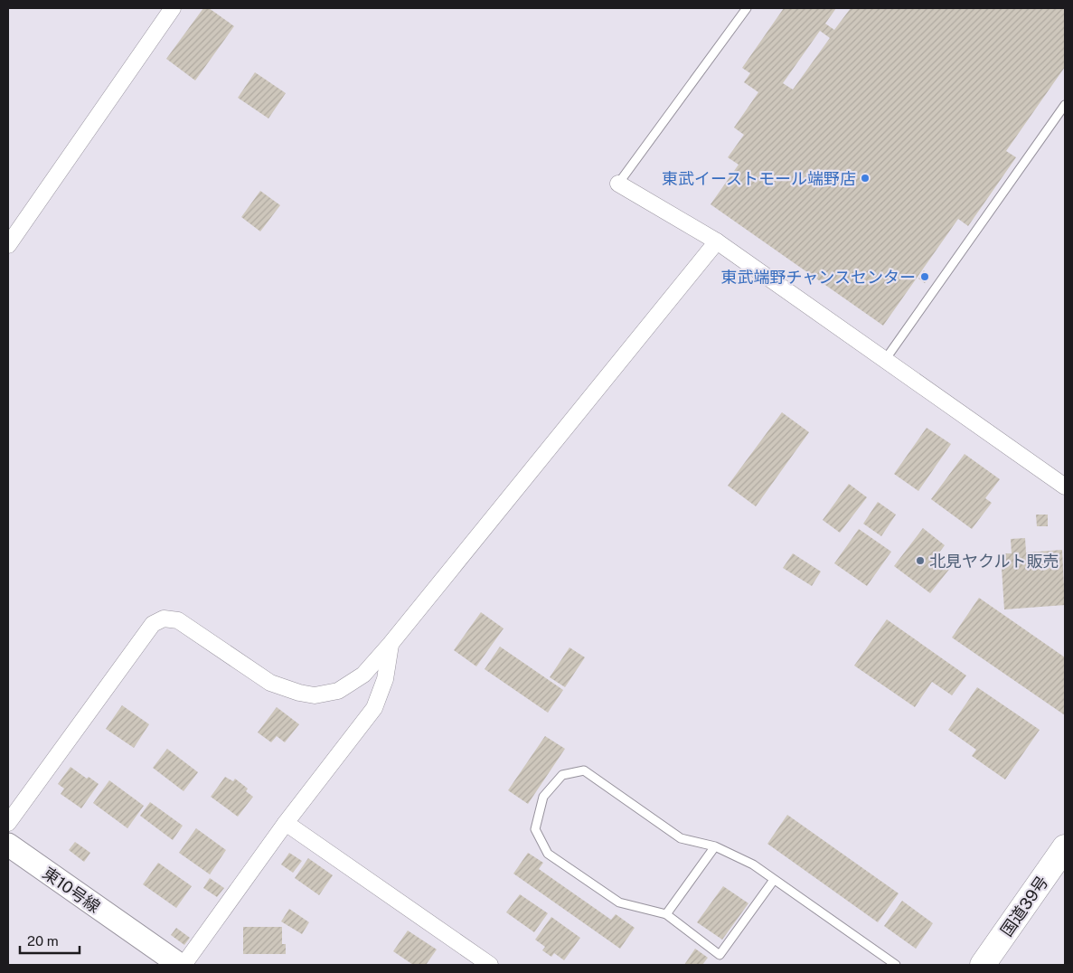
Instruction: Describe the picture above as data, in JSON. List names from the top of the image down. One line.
{"streets":{"highway":["国道39号"],"street":["東10号線"]},"places":["東武イーストモール端野店","東武端野チャンスセンター","北見ヤクルト販売"],"scale_bar":"20 m"}
